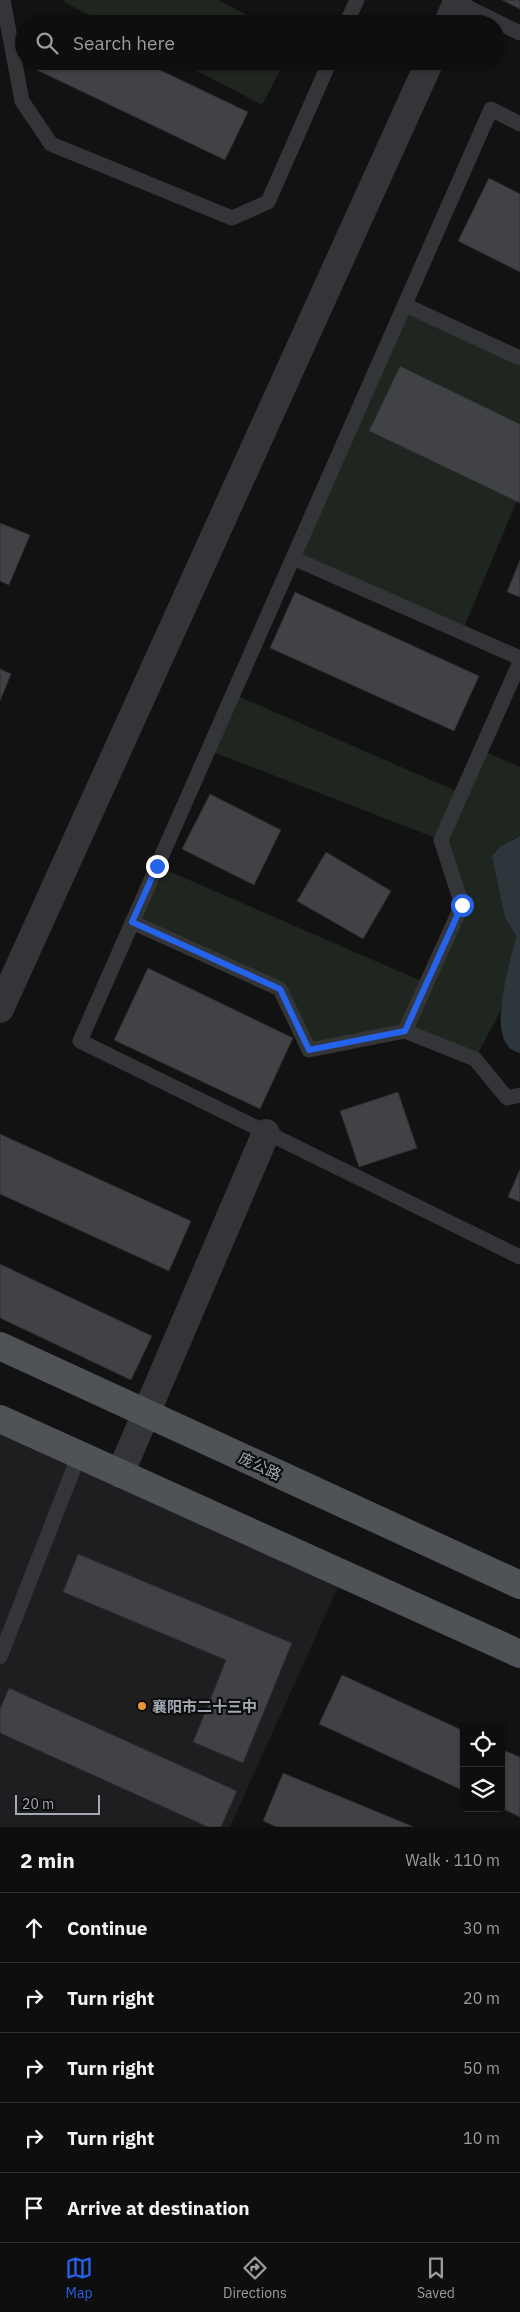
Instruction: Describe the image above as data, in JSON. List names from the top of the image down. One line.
{"streets":{"main road":["庞公路"]},"places":["襄阳市二十三中"],"scale_bar":"20 m","page":{"search":"Search here","scale":"20 m","heading":["2 min","Walk · 110 m"],"list":[["Continue","30 m"],["Turn right","20 m"],["Turn right","50 m"],["Turn right","10 m"],"Arrive at destination"],"nav":["Map","Directions","Saved"]}}
